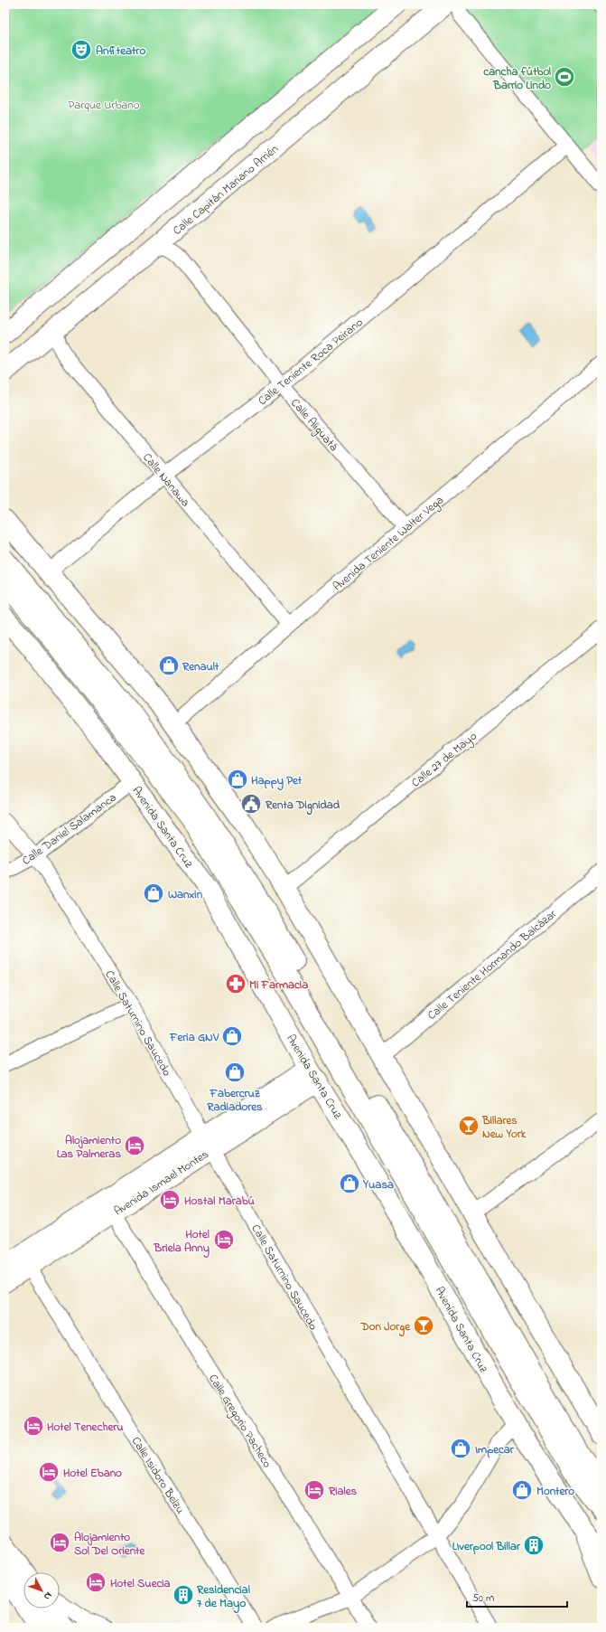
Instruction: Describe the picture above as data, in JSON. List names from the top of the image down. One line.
{"streets":{"main road":["Calle Capitán Mariano Arrién","Avenida Santa Cruz","Avenida Ismael Montes"],"street":["Calle Teniente Roca Peirano","Calle Aliguatá","Calle Nanawa","Avenida Teniente Walter Vega","Calle 27 de Mayo","Calle Daniel Salamanca","Calle Teniente Hormando Balcázar","Calle Saturnino Saucedo","Calle Gregorio Pacheco","Calle Isidoro Belzu"]},"crossings":[["Calle Capitán Mariano Arrién","Calle Aliguatá"],["Calle Capitán Mariano Arrién","Calle Nanawa"],["Calle Teniente Roca Peirano","Calle Aliguatá"],["Calle Teniente Roca Peirano","Calle Nanawa"],["Calle Aliguatá","Avenida Teniente Walter Vega"],["Calle Nanawa","Avenida Teniente Walter Vega"],["Avenida Santa Cruz","Calle Daniel Salamanca"],["Avenida Santa Cruz","Avenida Ismael Montes"],["Calle Daniel Salamanca","Calle Saturnino Saucedo"],["Calle Saturnino Saucedo","Avenida Ismael Montes"],["Avenida Ismael Montes","Calle Gregorio Pacheco"],["Avenida Ismael Montes","Calle Isidoro Belzu"]],"parks":["Parque Urbano"],"places":{"theatre":["Anfiteatro"],"sports":["cancha fútbol Barrio Lindo"],"shop":["Renault","Happy Pet","Wanxin","Feria GNV","Fabercruz Radiadores","Yuasa","Impecar","Montero"],"public building":["Renta Dignidad"],"pharmacy":["Mi Farmacia"],"bar":["Billares New York","Don Jorge"],"hotel":["Alojamiento Las Palmeras","Hostal Marabú","Hotel Briela Anny","Hotel Tenecheru","Hotel Ebano","Riales","Alojamiento Sol Del Oriente","Hotel Suecia"],"building":["LIverpool Billar","Residencial 7 de Mayo"]},"scale_bar":"50 m","north":"bottom right"}
